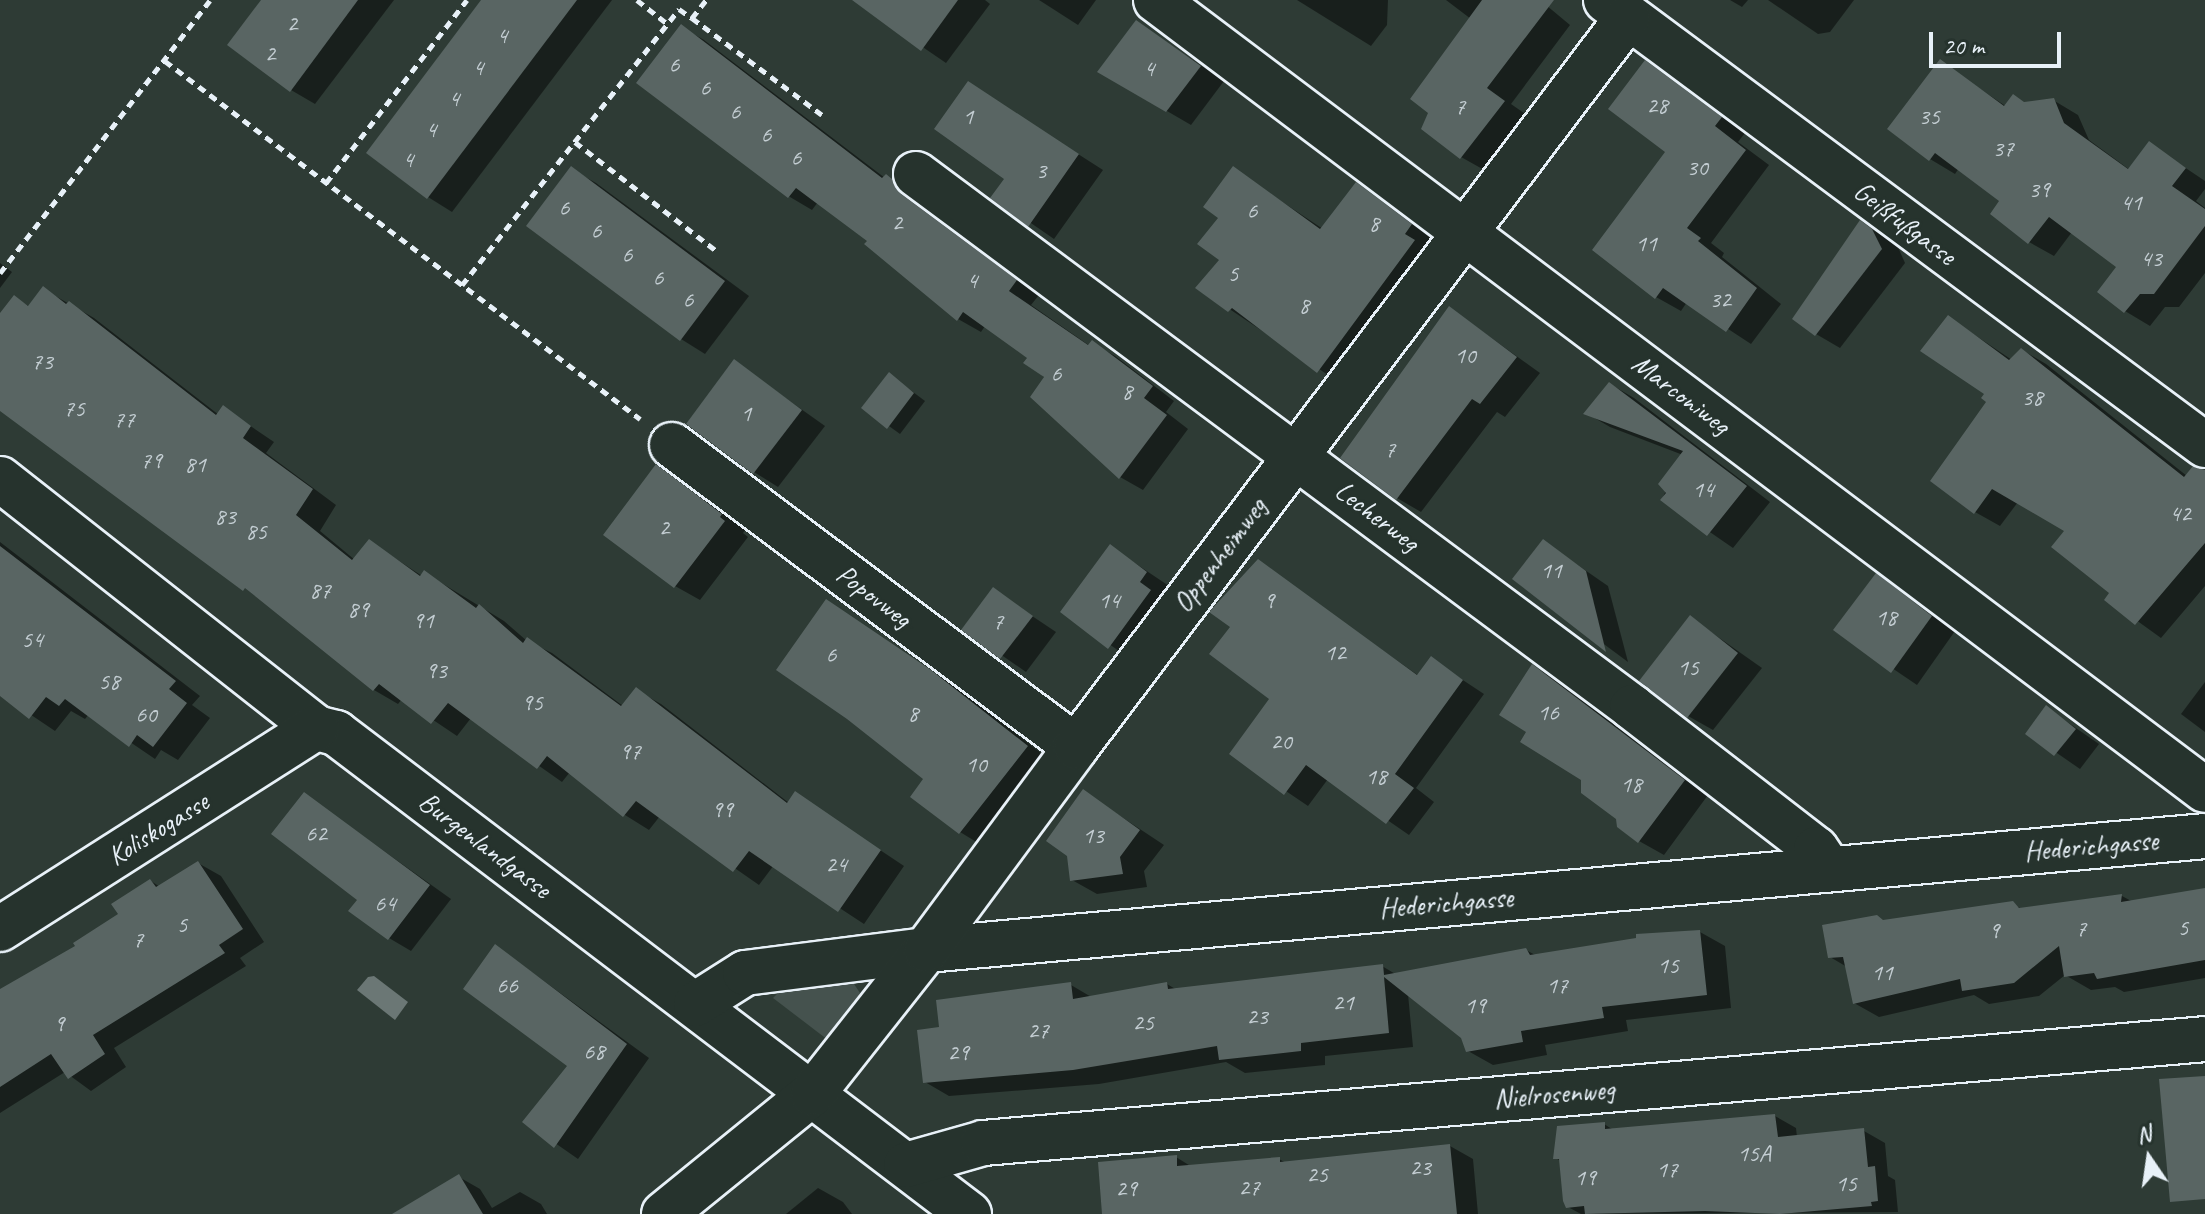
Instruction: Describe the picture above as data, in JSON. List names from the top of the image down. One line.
{"streets":{"street":["Geißfußgasse","Marconiweg","Lecherweg","Oppenheimweg","Popovweg","Koliskogasse","Burgenlandgasse","Hederichgasse","Nielrosenweg"]},"crossings":[["Geißfußgasse","Oppenheimweg"],["Marconiweg","Oppenheimweg"],["Lecherweg","Oppenheimweg"],["Lecherweg","Hederichgasse"],["Oppenheimweg","Popovweg"],["Oppenheimweg","Burgenlandgasse"],["Oppenheimweg","Hederichgasse"],["Koliskogasse","Burgenlandgasse"],["Burgenlandgasse","Hederichgasse"],["Burgenlandgasse","Nielrosenweg"]],"house_numbers":["2","4","2","6","4","4","6","4","28","7","6","1","35","4","6","37","6","4","30","3","39","41","6","6","2","8","6","11","6","43","5","6","4","6","32","8","10","73","6","8","38","75","1","77","7","79","81","14","42","83","2","85","11","87","14","9","89","18","91","7","54","12","6","15","93","58","95","16","8","60","20","97","10","18","18","99","62","13","24","64","5","5","7","9","7","15","11","66","17","21","19","23","25","9","27","68","29","15A","23","17","25","19","15","27","29"],"scale_bar":"20 m","north":"top"}
